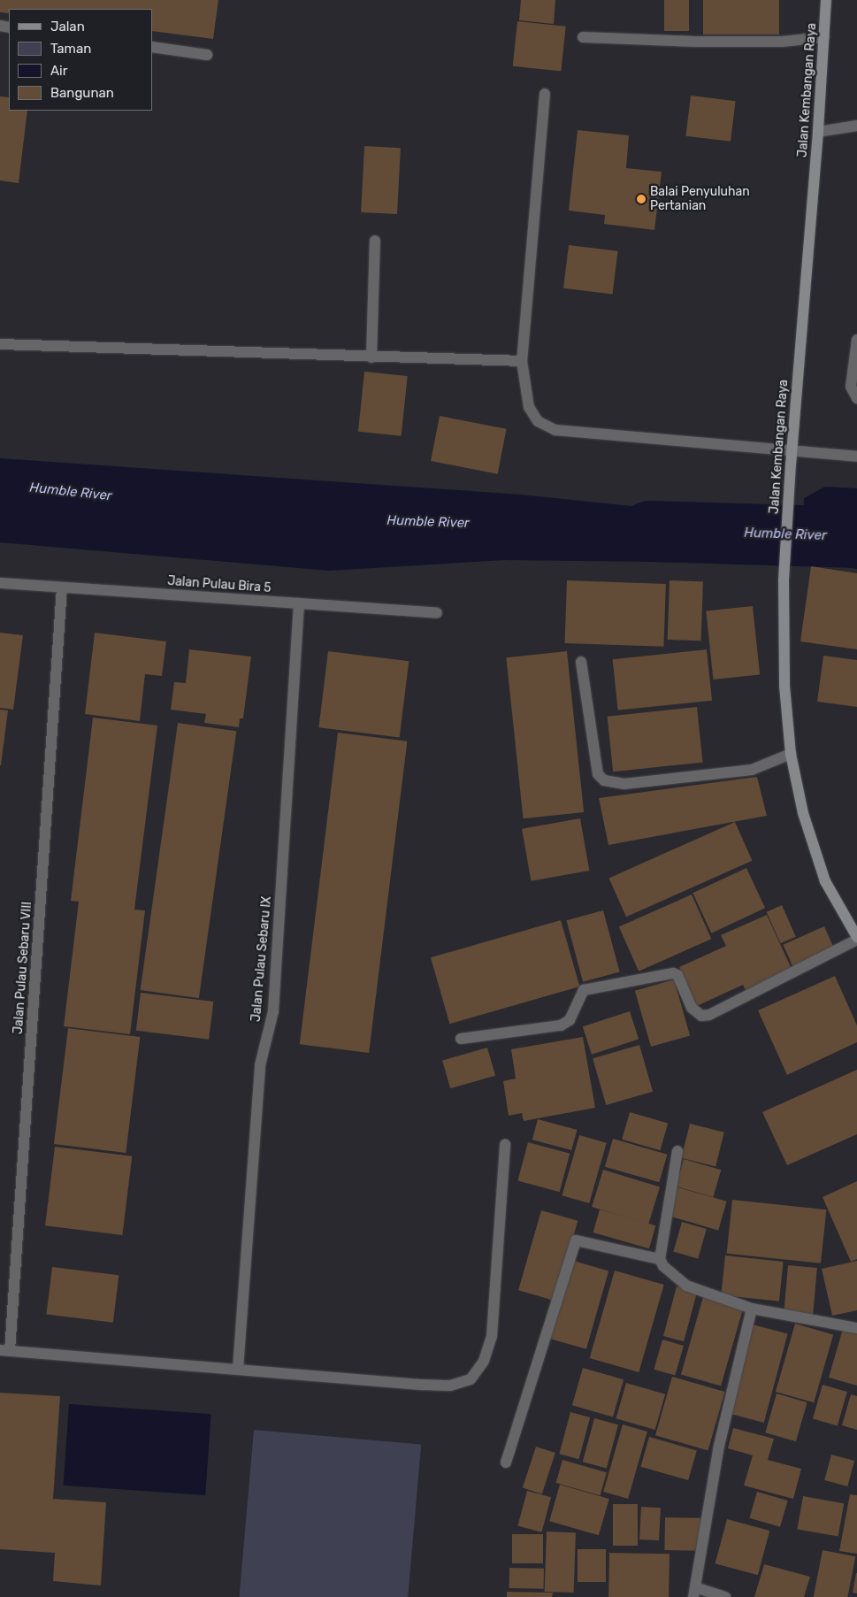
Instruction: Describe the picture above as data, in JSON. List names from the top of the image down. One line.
{"streets":{"street":["Jalan Kembangan Raya","Jalan Pulau Bira 5","Jalan Pulau Sebaru IX","Jalan Pulau Sebaru VIII"]},"crossings":[["Jalan Pulau Bira 5","Jalan Pulau Sebaru IX"],["Jalan Pulau Bira 5","Jalan Pulau Sebaru VIII"]],"water":["Humble River"],"places":["Balai Penyuluhan Pertanian"],"legend":["Jalan","Taman","Air","Bangunan"]}
